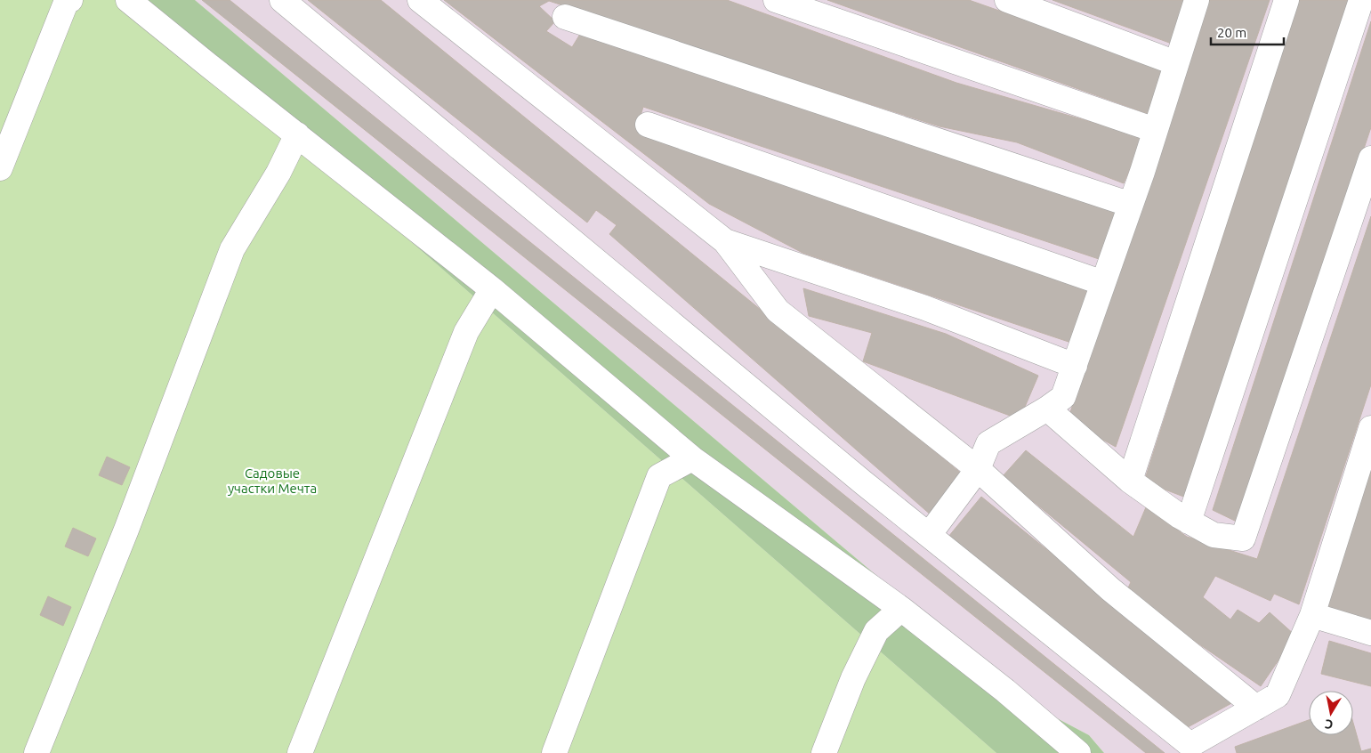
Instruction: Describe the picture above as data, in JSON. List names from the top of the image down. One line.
{"parks":["Садовые участки Мечта"],"scale_bar":"20 m","north":"bottom"}
